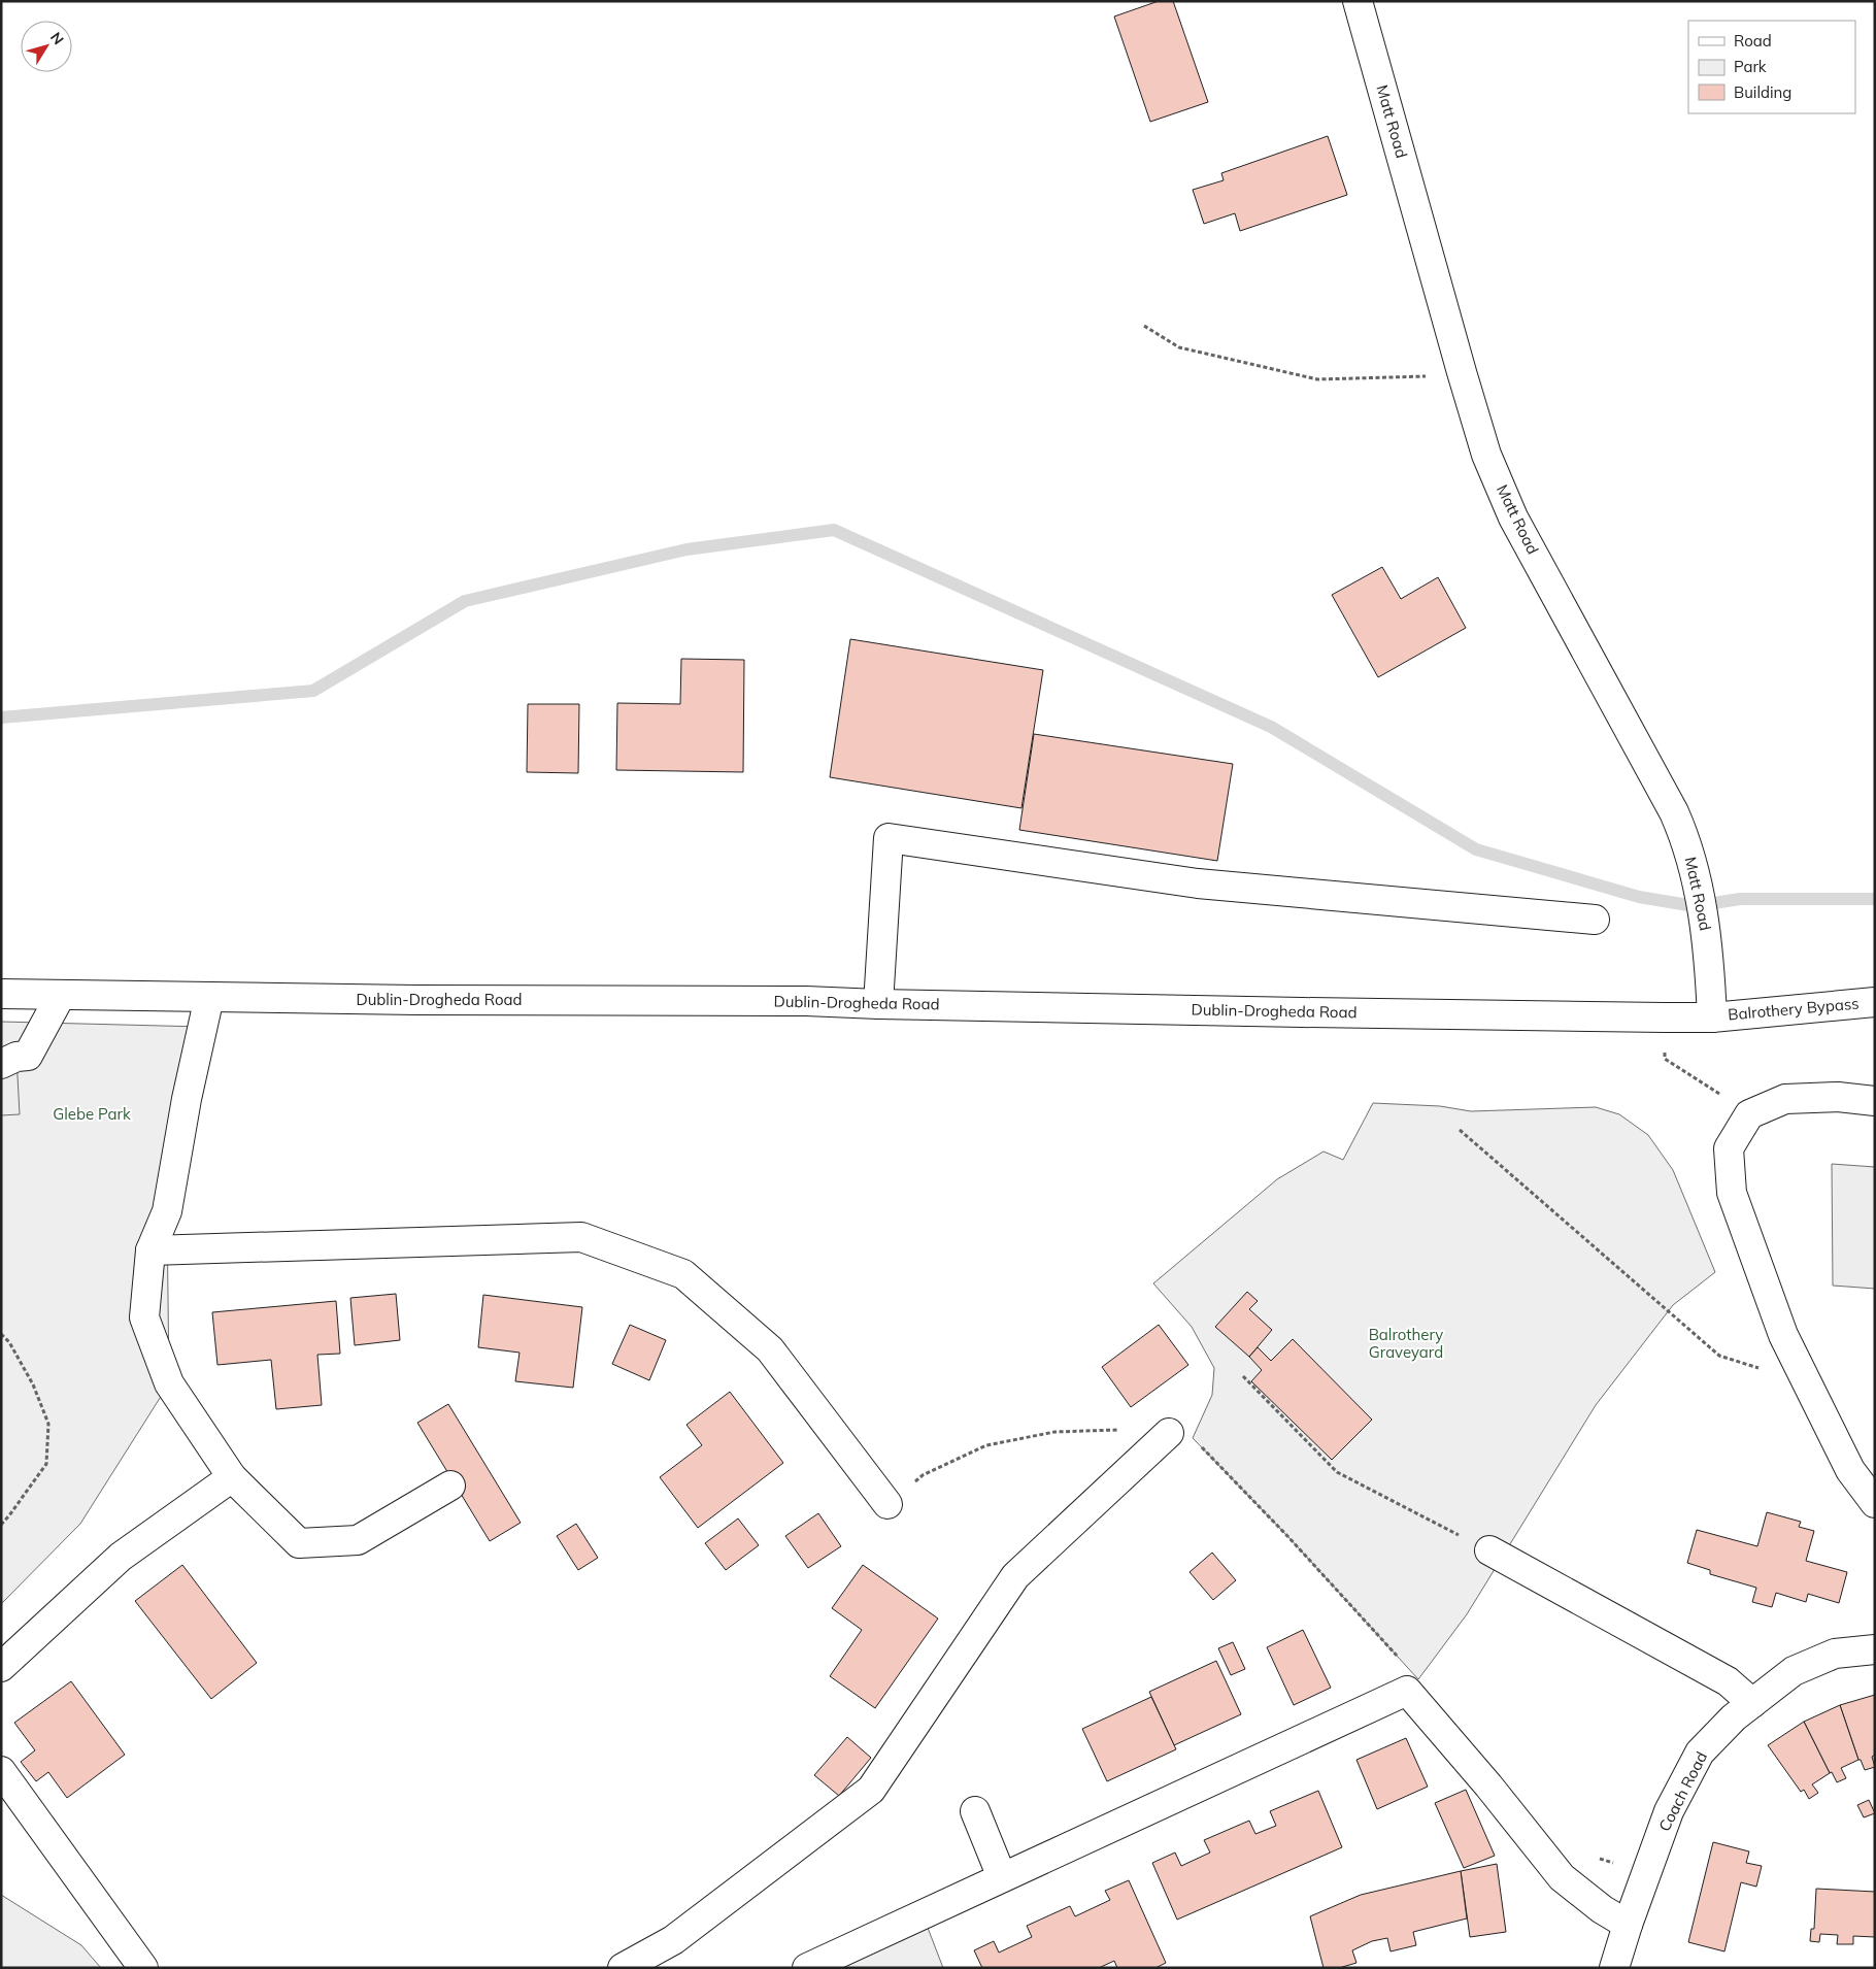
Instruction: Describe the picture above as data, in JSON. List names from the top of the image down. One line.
{"streets":{"street":["Matt Road","Dublin-Drogheda Road","Balrothery Bypass","Coach Road"]},"crossings":[["Matt Road","Dublin-Drogheda Road"],["Matt Road","Balrothery Bypass"],["Dublin-Drogheda Road","Balrothery Bypass"]],"parks":["Glebe Park","Balrothery Graveyard"],"legend":["Road","Park","Building"],"north":"top right"}
